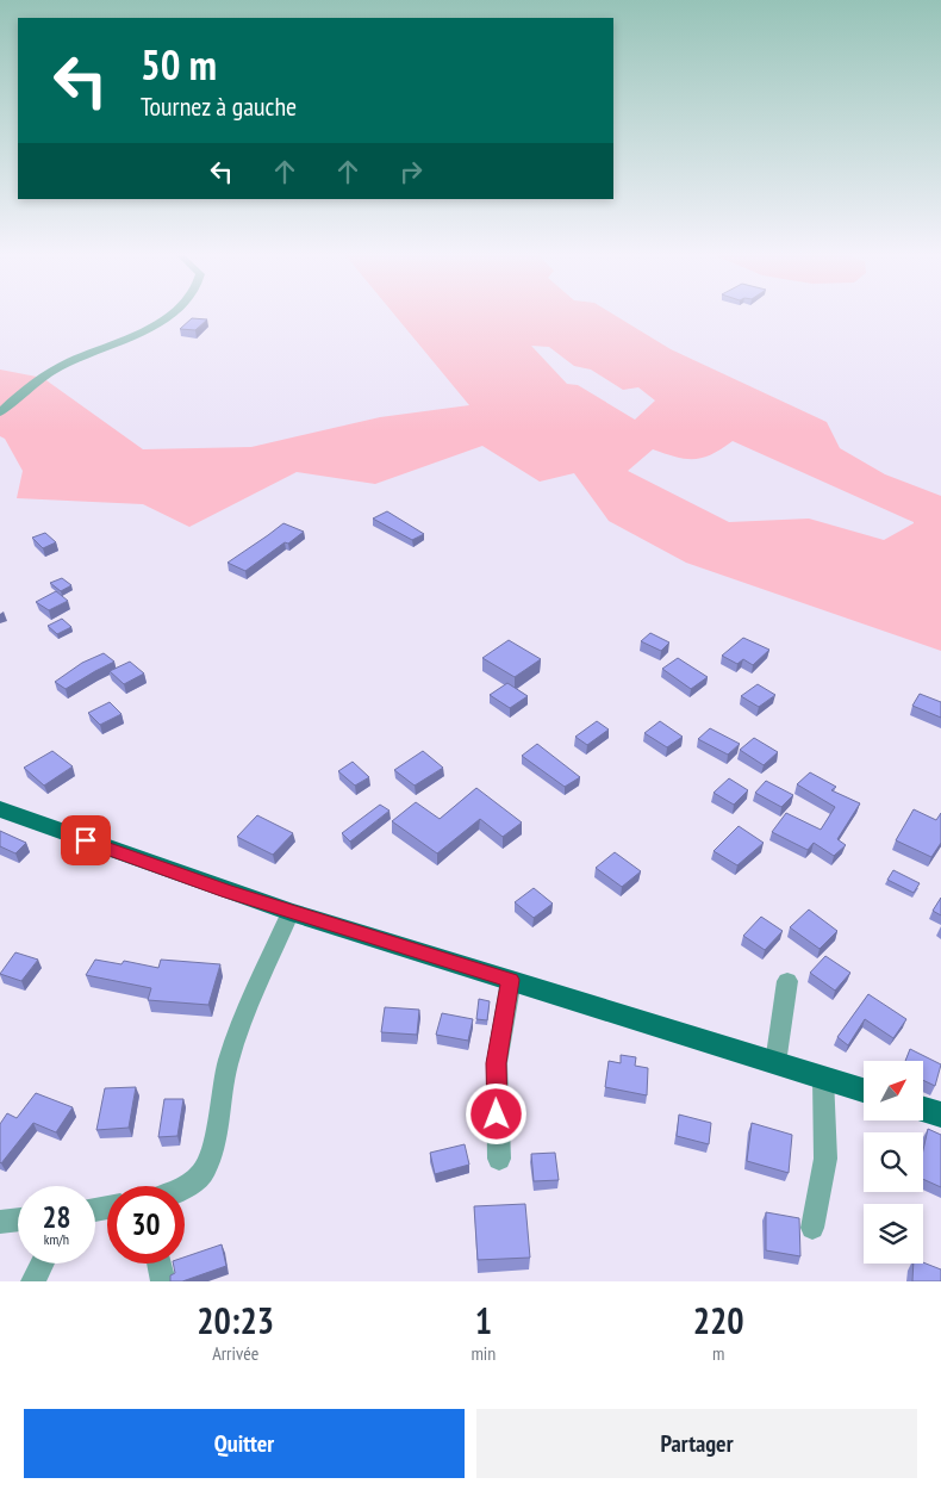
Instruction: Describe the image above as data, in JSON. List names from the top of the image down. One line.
{"north":"top right","page":{"turn":["50 m","Tournez à gauche"],"speed":"28 km/h","limit":"30","eta":["20:23","Arrivée","1","min","220","m"],"buttons":["Quitter","Partager"]}}
